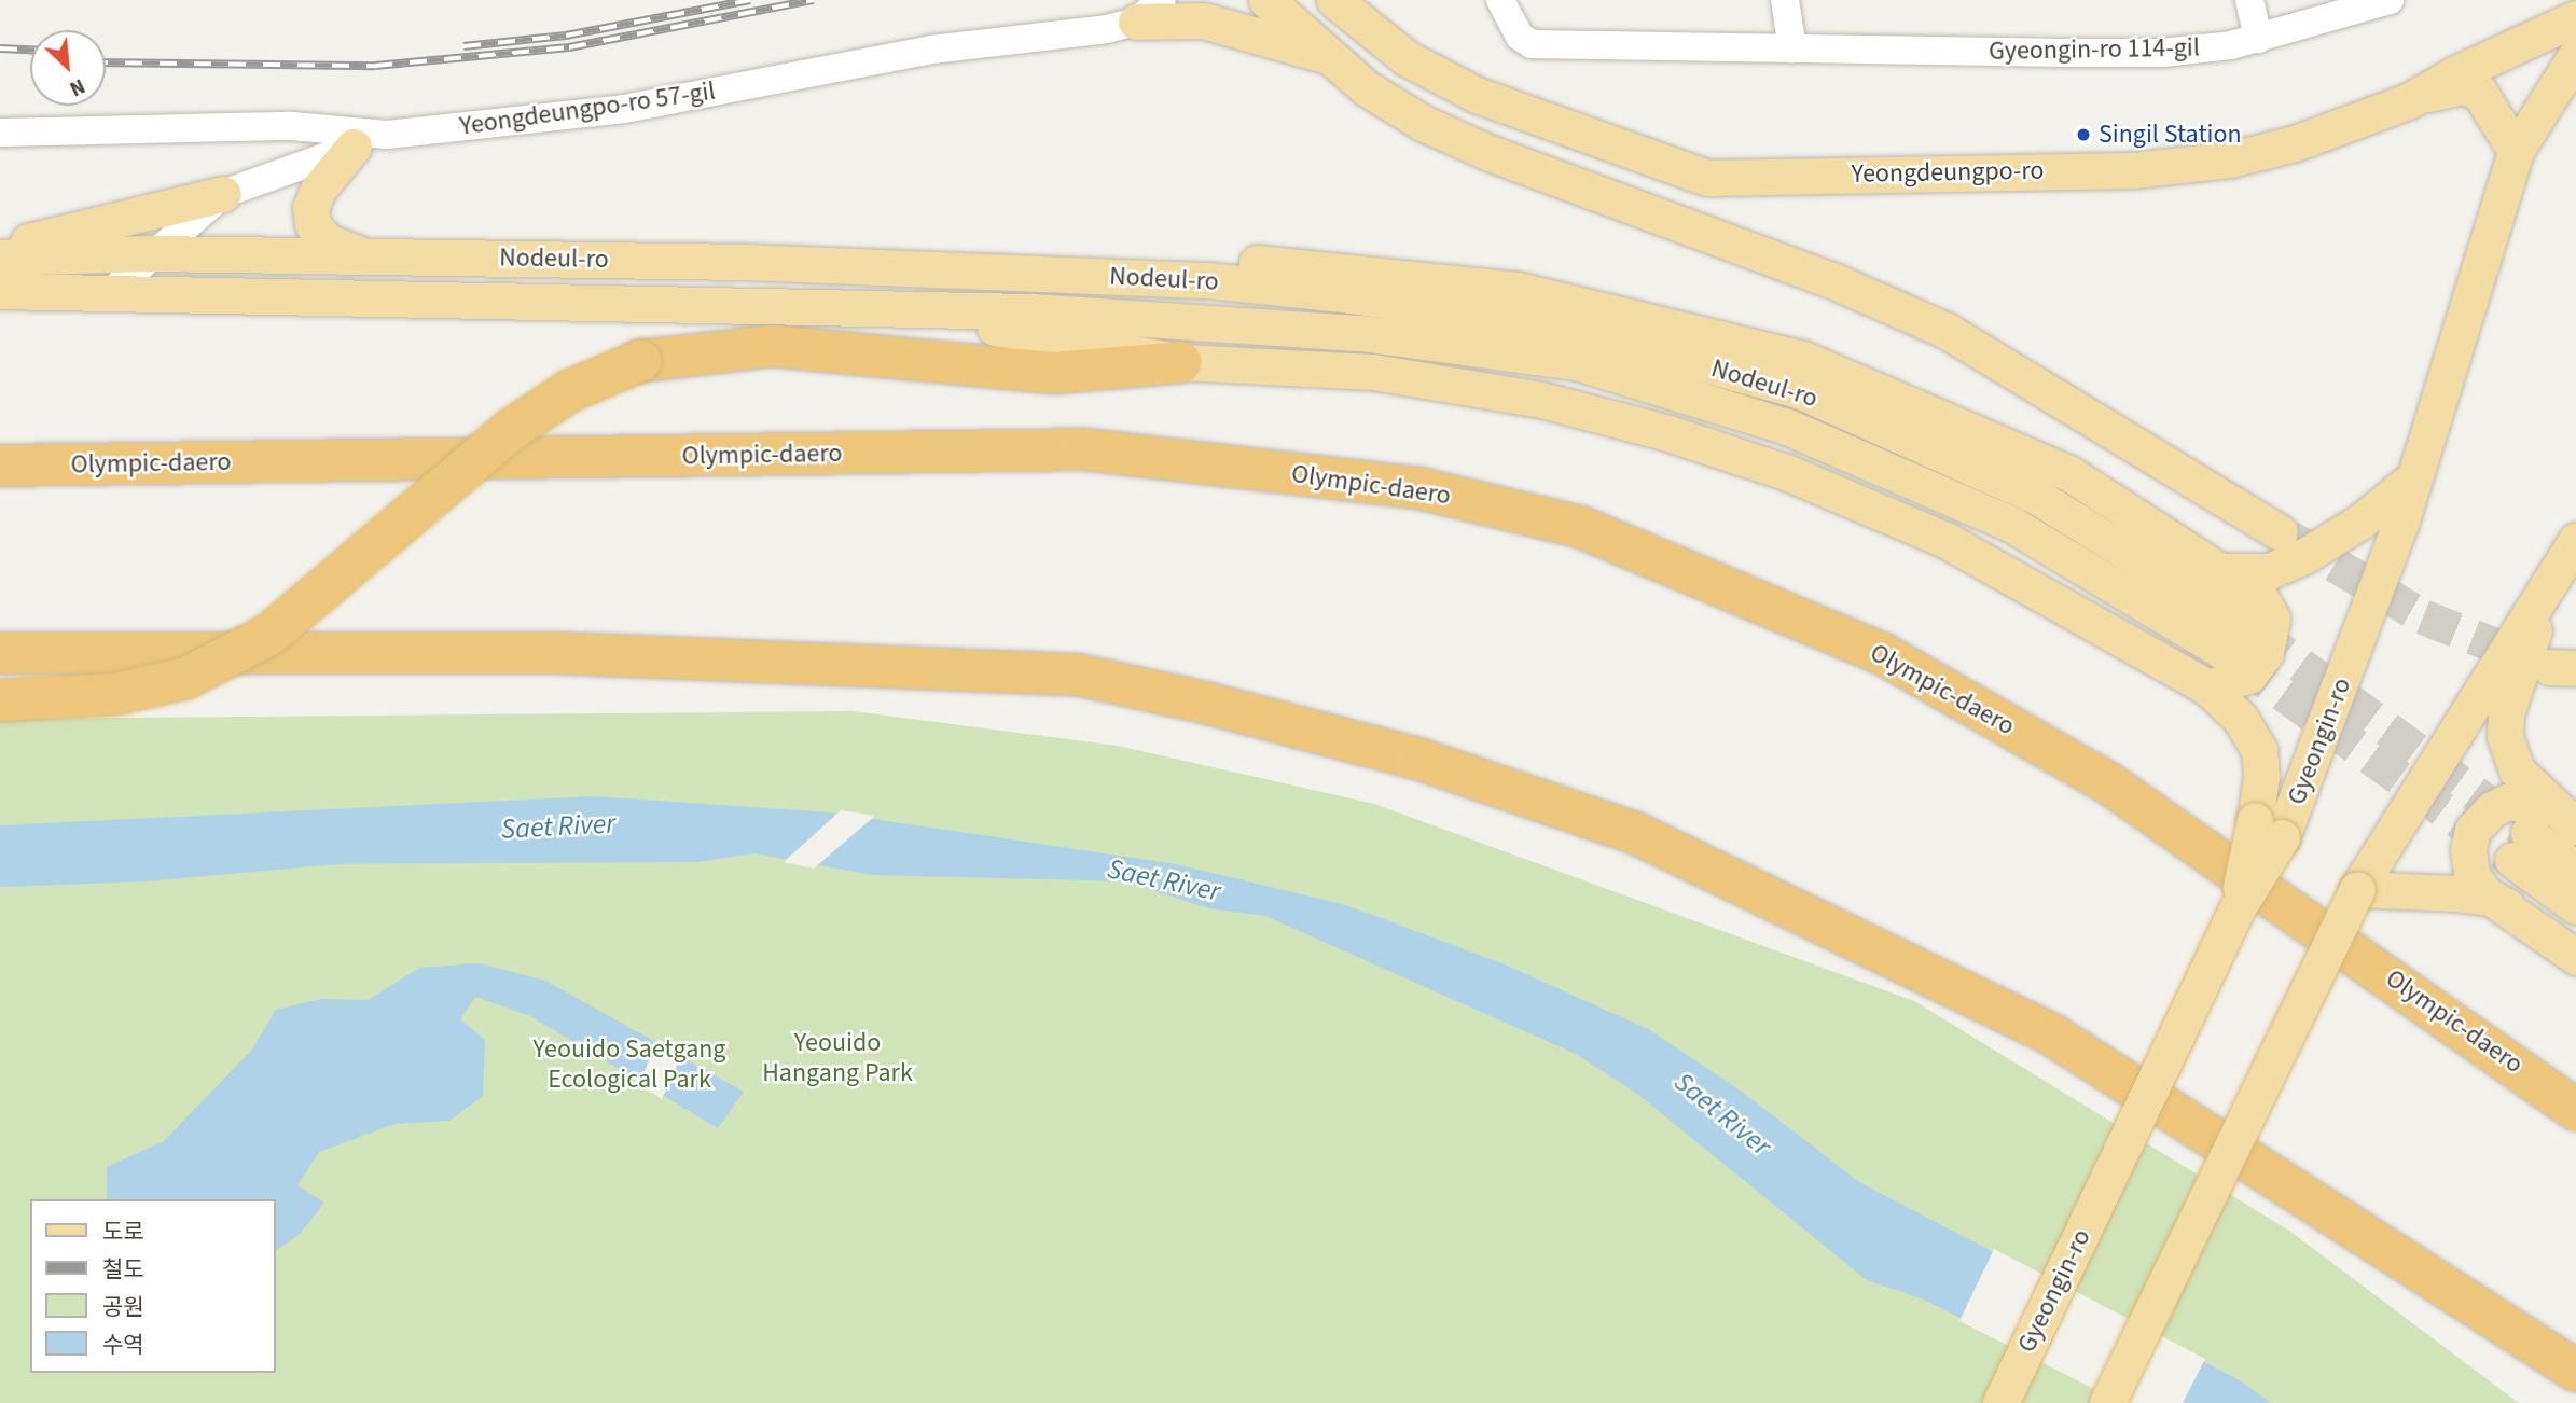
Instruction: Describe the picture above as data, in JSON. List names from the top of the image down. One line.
{"streets":{"highway":["Olympic-daero"],"main road":["Yeongdeungpo-ro","Nodeul-ro","Gyeongin-ro"],"street":["Gyeongin-ro 114-gil","Yeongdeungpo-ro 57-gil"]},"water":["Saet River"],"parks":["Yeouido Hangang Park","Yeouido Saetgang Ecological Park"],"places":["Singil Station"],"legend":["도로","철도","공원","수역"],"north":"bottom right"}
